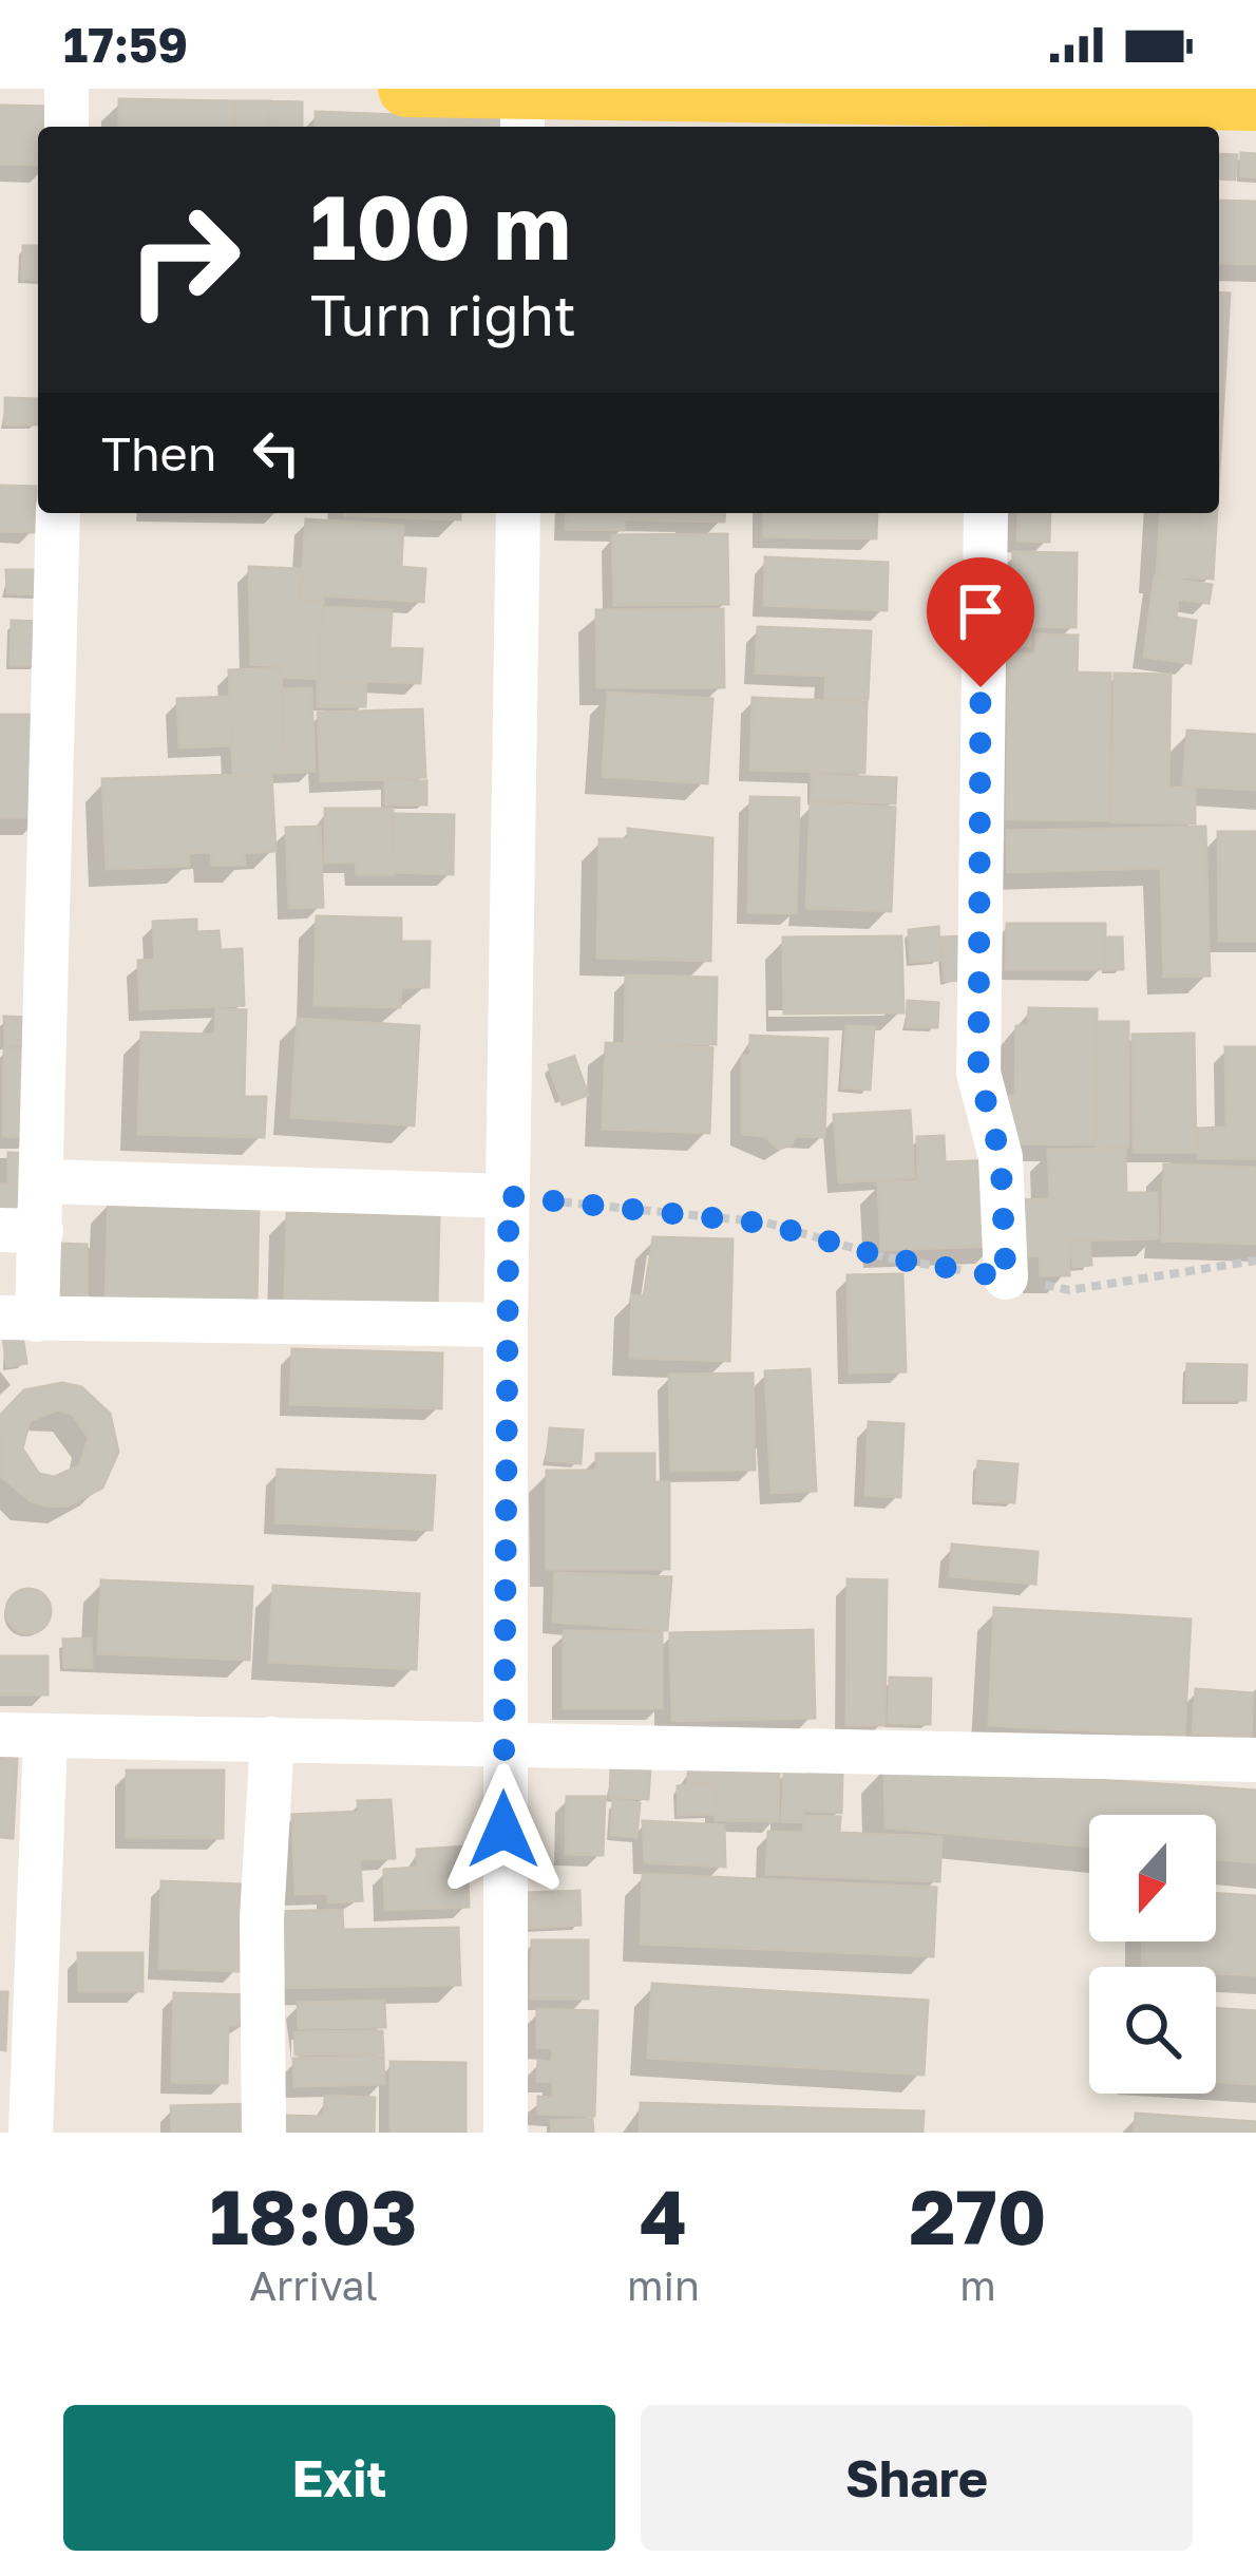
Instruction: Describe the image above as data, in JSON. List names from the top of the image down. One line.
{"north":"bottom","page":{"status":"17:59","turn":["100 m","Turn right"],"then":"Then","eta":["18:03","Arrival","4","min","270","m"],"buttons":["Exit","Share"]}}
